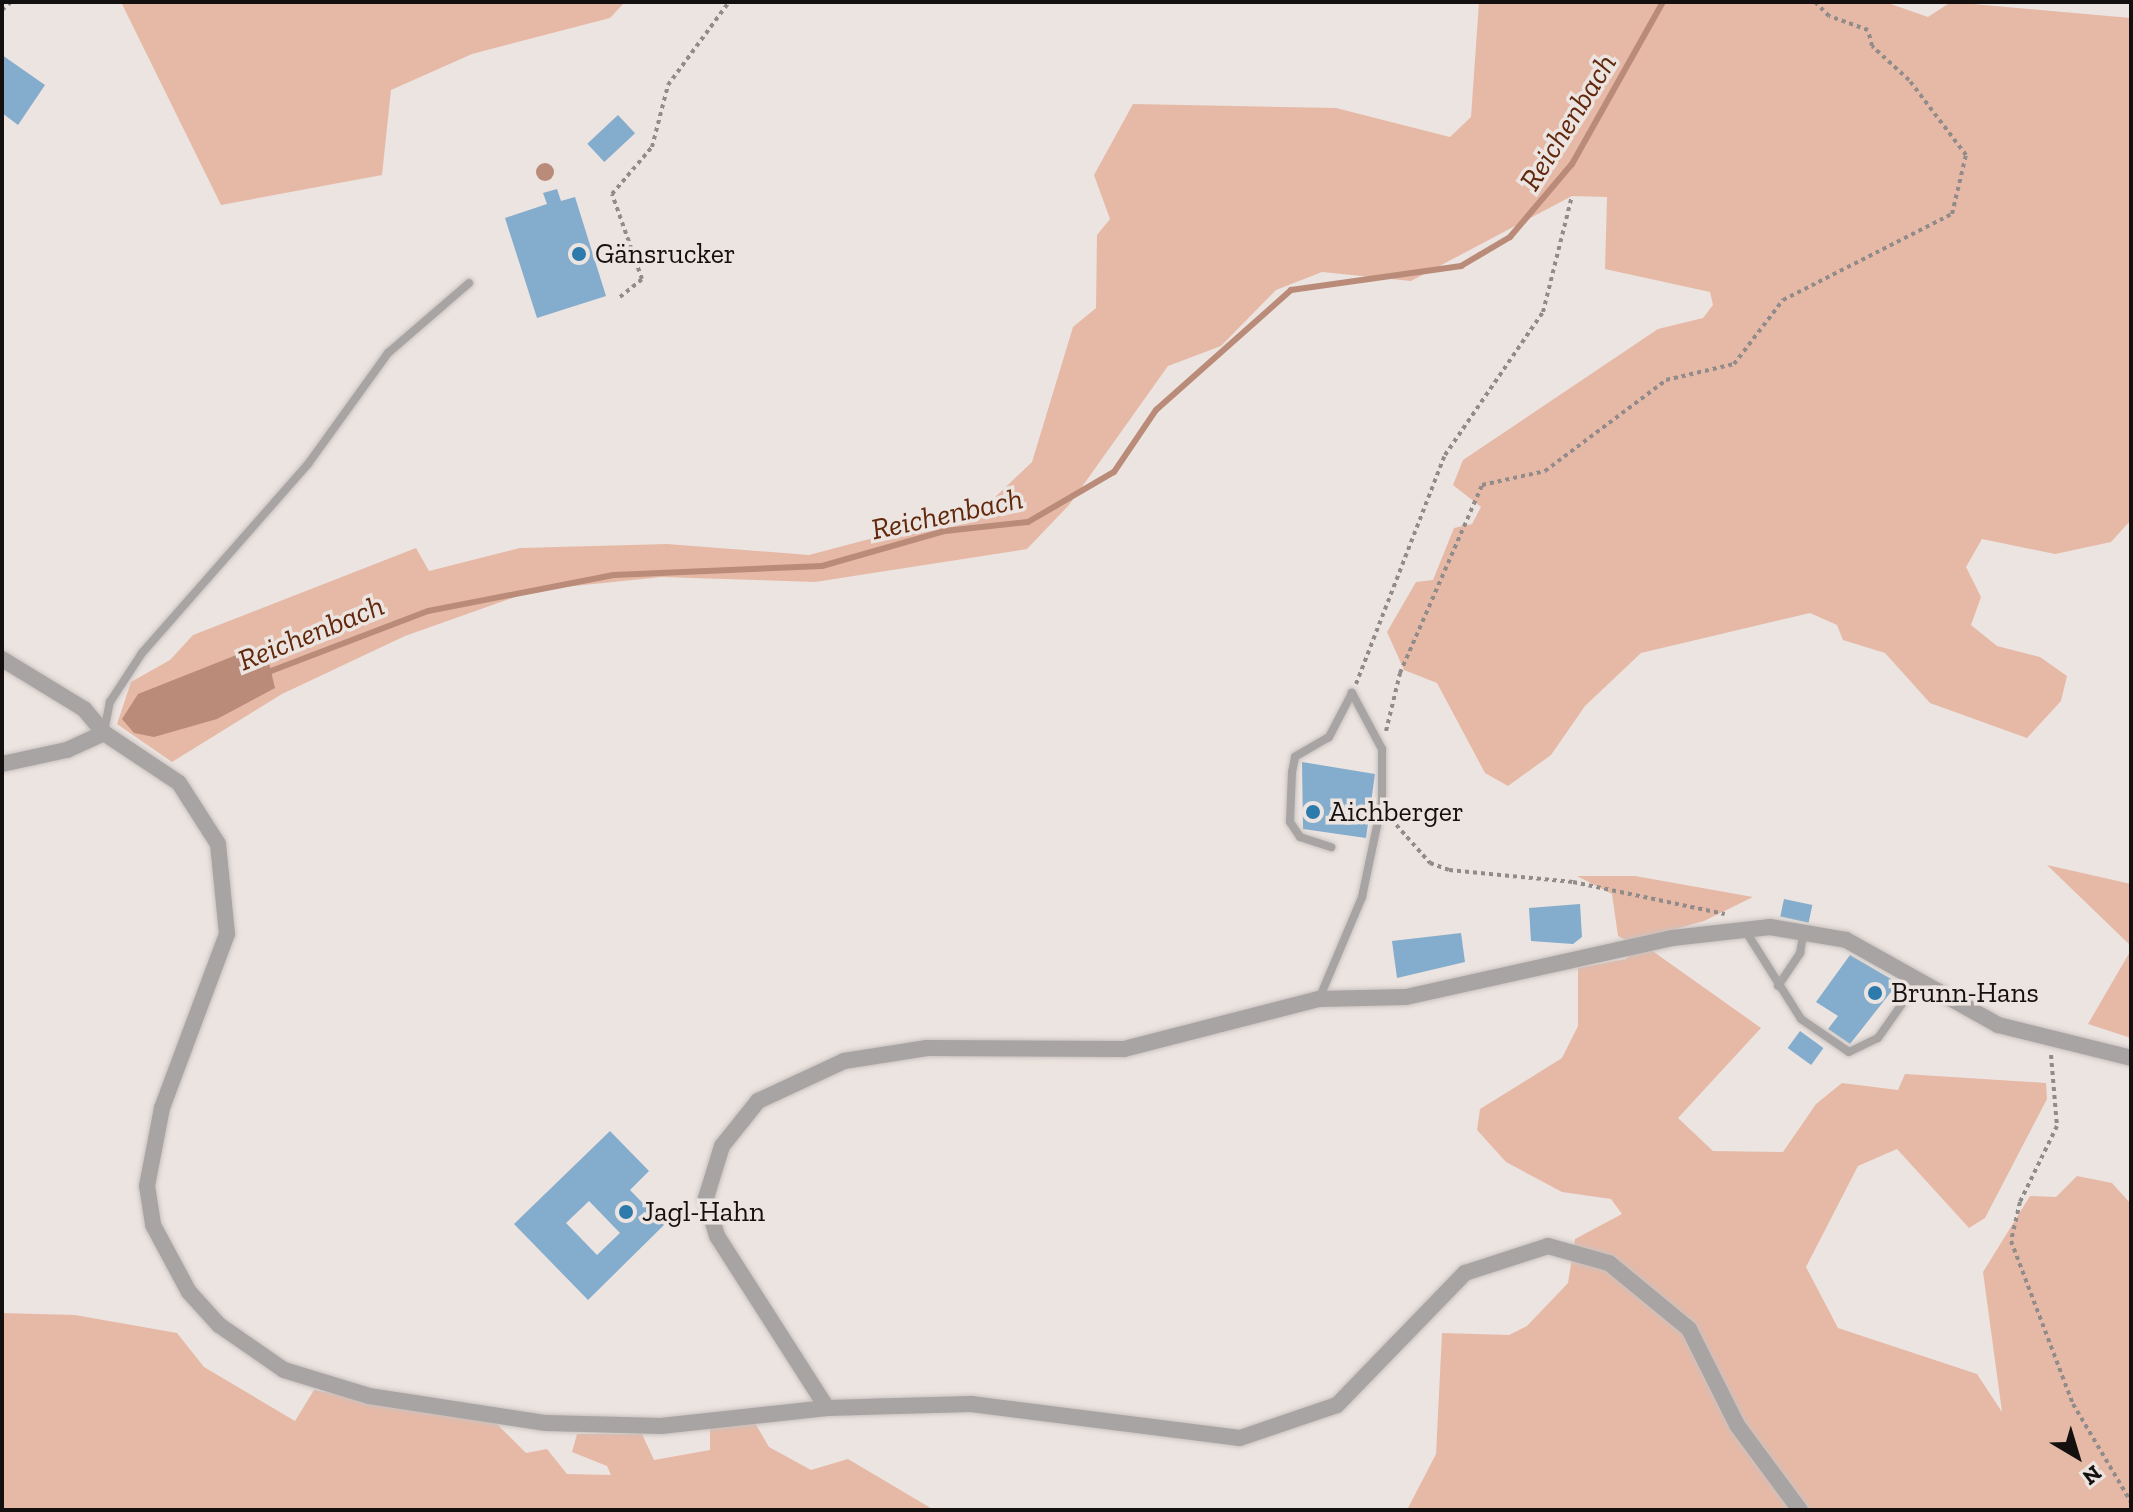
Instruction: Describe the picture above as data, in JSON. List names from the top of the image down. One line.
{"water":["Reichenbach"],"places":["Gänsrucker","Aichberger","Brunn-Hans","Jagl-Hahn"],"north":"bottom right"}
